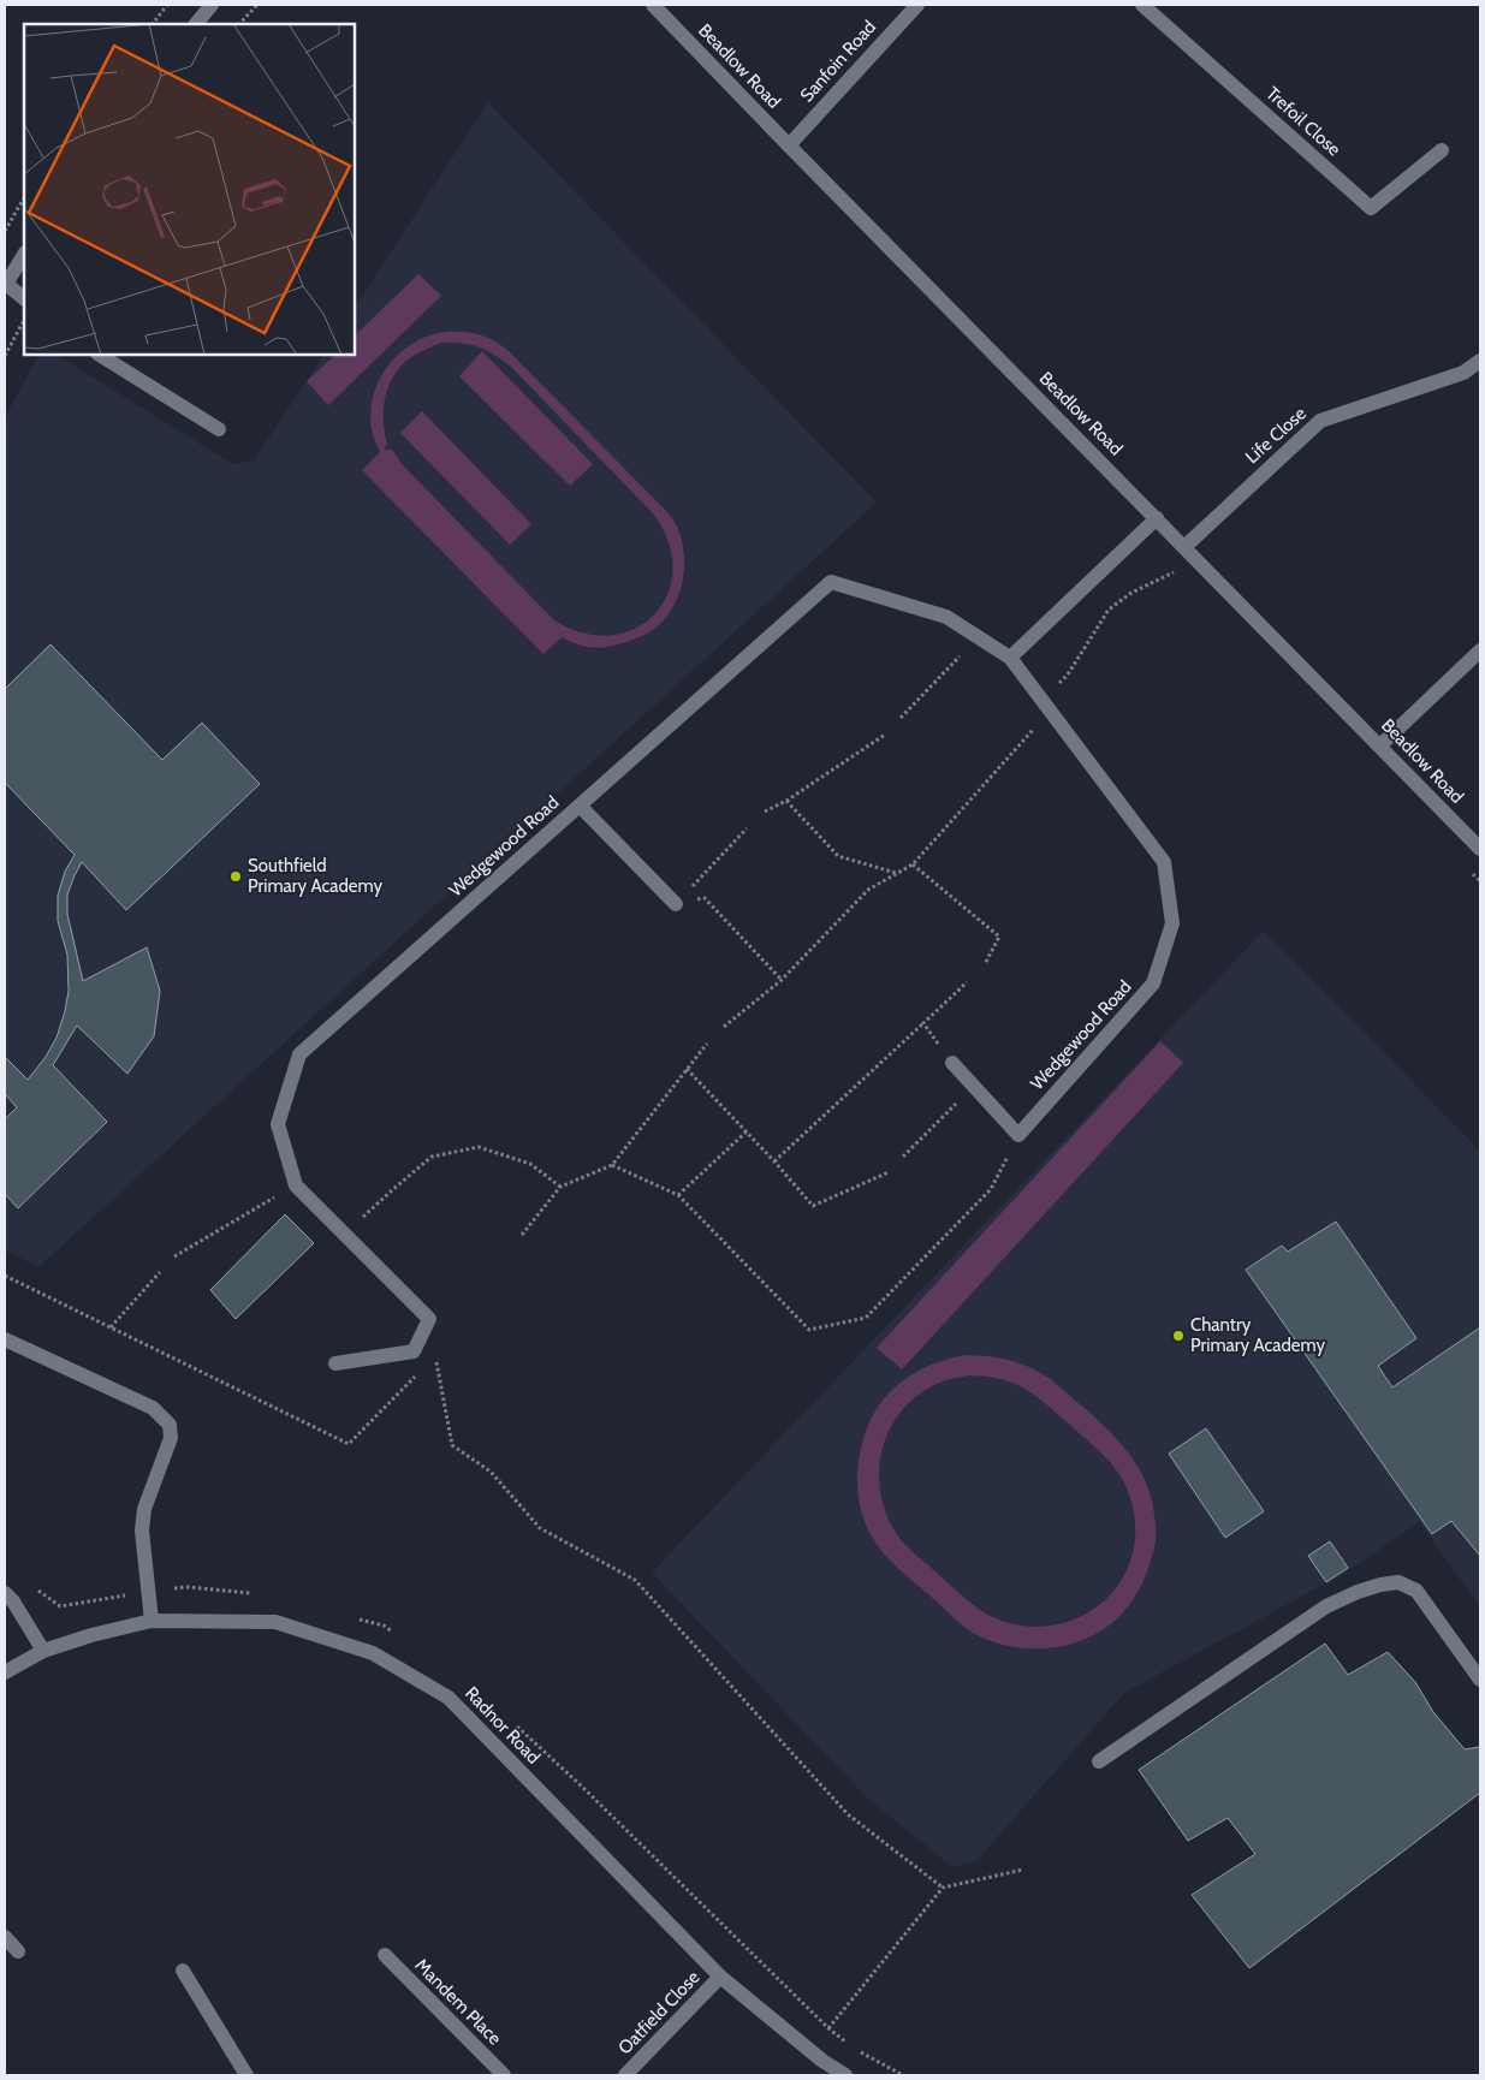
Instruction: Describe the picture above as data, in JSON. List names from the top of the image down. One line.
{"streets":{"street":["Sanfoin Road","Beadlow Road","Trefoil Close","Life Close","Wedgewood Road","Radnor Road","Mandem Place","Oatfield Close"]},"crossings":[["Sanfoin Road","Beadlow Road"],["Beadlow Road","Life Close"],["Radnor Road","Oatfield Close"]],"places":["Southfield Primary Academy","Chantry Primary Academy"]}
